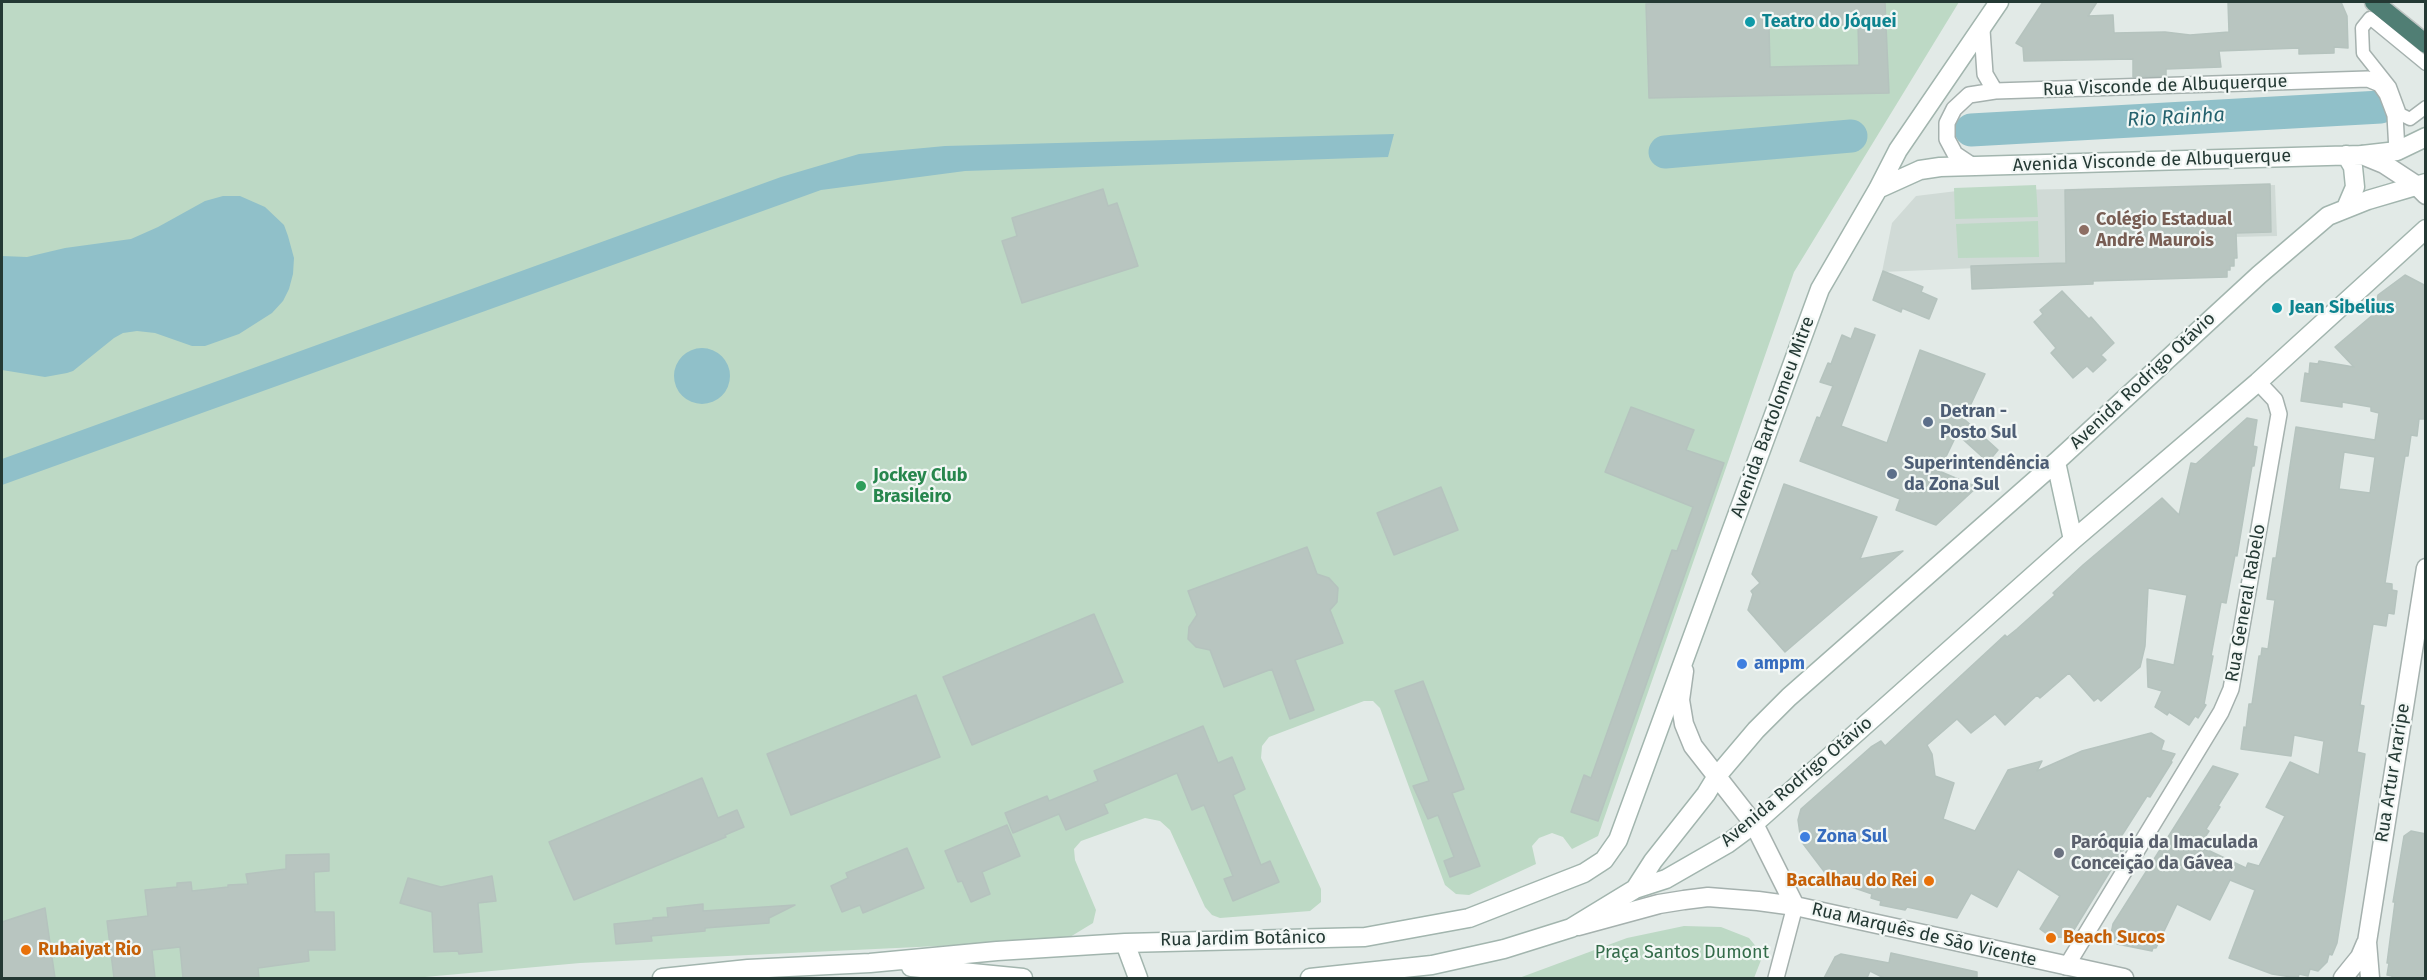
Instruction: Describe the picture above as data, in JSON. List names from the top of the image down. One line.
{"streets":{"main road":["Avenida Visconde de Albuquerque","Avenida Rodrigo Otávio","Avenida Bartolomeu Mitre","Rua Artur Araripe","Rua Marquês de São Vicente","Rua Jardim Botânico"],"street":["Rua Visconde de Albuquerque","Rua General Rabelo"]},"crossings":[["Rua Visconde de Albuquerque","Avenida Visconde de Albuquerque"],["Avenida Visconde de Albuquerque","Avenida Bartolomeu Mitre"],["Avenida Rodrigo Otávio","Rua General Rabelo"],["Avenida Bartolomeu Mitre","Rua Jardim Botânico"],["Rua General Rabelo","Rua Marquês de São Vicente"]],"water":["Rio Rainha"],"parks":["Praça Santos Dumont"],"places":["Teatro do Jóquei","Colégio Estadual André Maurois","Jean Sibelius","Detran - Posto Sul","Superintendência da Zona Sul","Jockey Club Brasileiro","ampm","Zona Sul","Paróquia da Imaculada Conceição da Gávea","Bacalhau do Rei","Beach Sucos","Rubaiyat Rio"]}
